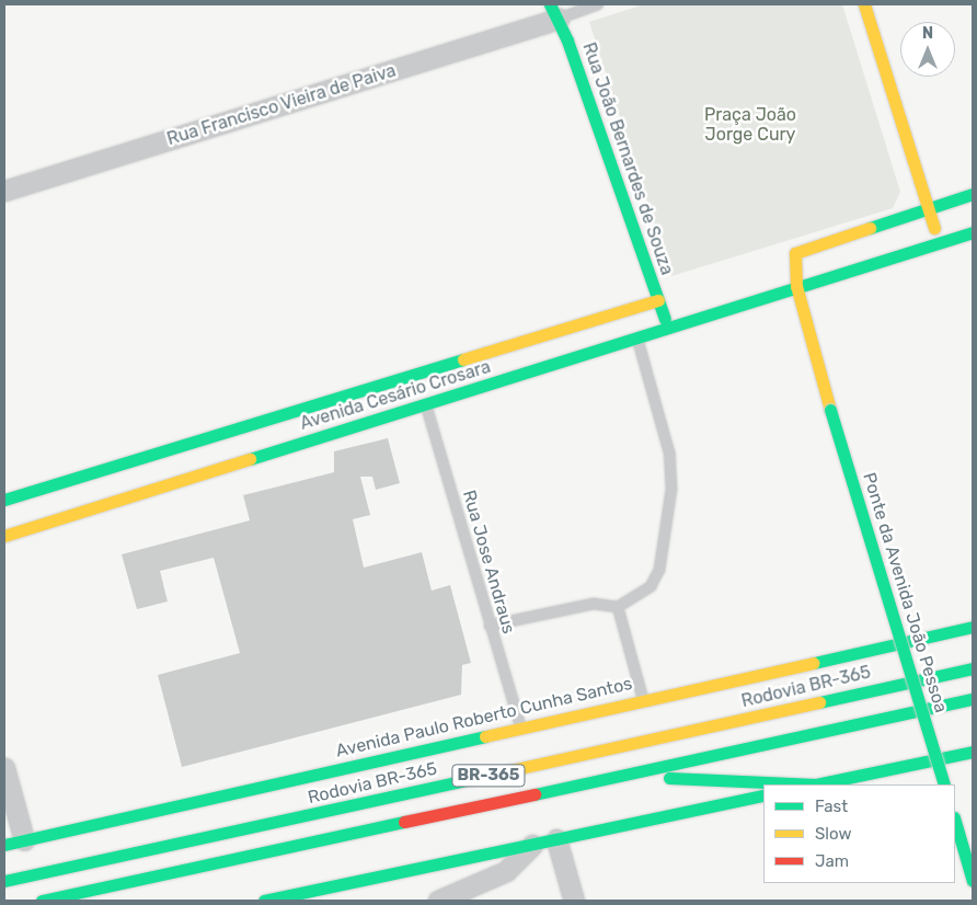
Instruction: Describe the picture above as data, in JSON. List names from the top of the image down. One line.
{"streets":{"main road":["Rua João Bernardes de Souza","Avenida Cesário Crosara","Ponte da Avenida João Pessoa","Rodovia BR-365","Avenida Paulo Roberto Cunha Santos","BR-365"],"street":["Rua Francisco Vieira de Paiva"],"lane":["Rua Jose Andraus"]},"crossings":[["Rua Francisco Vieira de Paiva","Rua João Bernardes de Souza"],["Rua João Bernardes de Souza","Avenida Cesário Crosara"],["Avenida Cesário Crosara","Rua Jose Andraus"],["Avenida Cesário Crosara","Ponte da Avenida João Pessoa"],["Rua Jose Andraus","Avenida Paulo Roberto Cunha Santos"]],"parks":["Praça João Jorge Cury"],"legend":["Fast","Slow","Jam"],"north":"top"}
